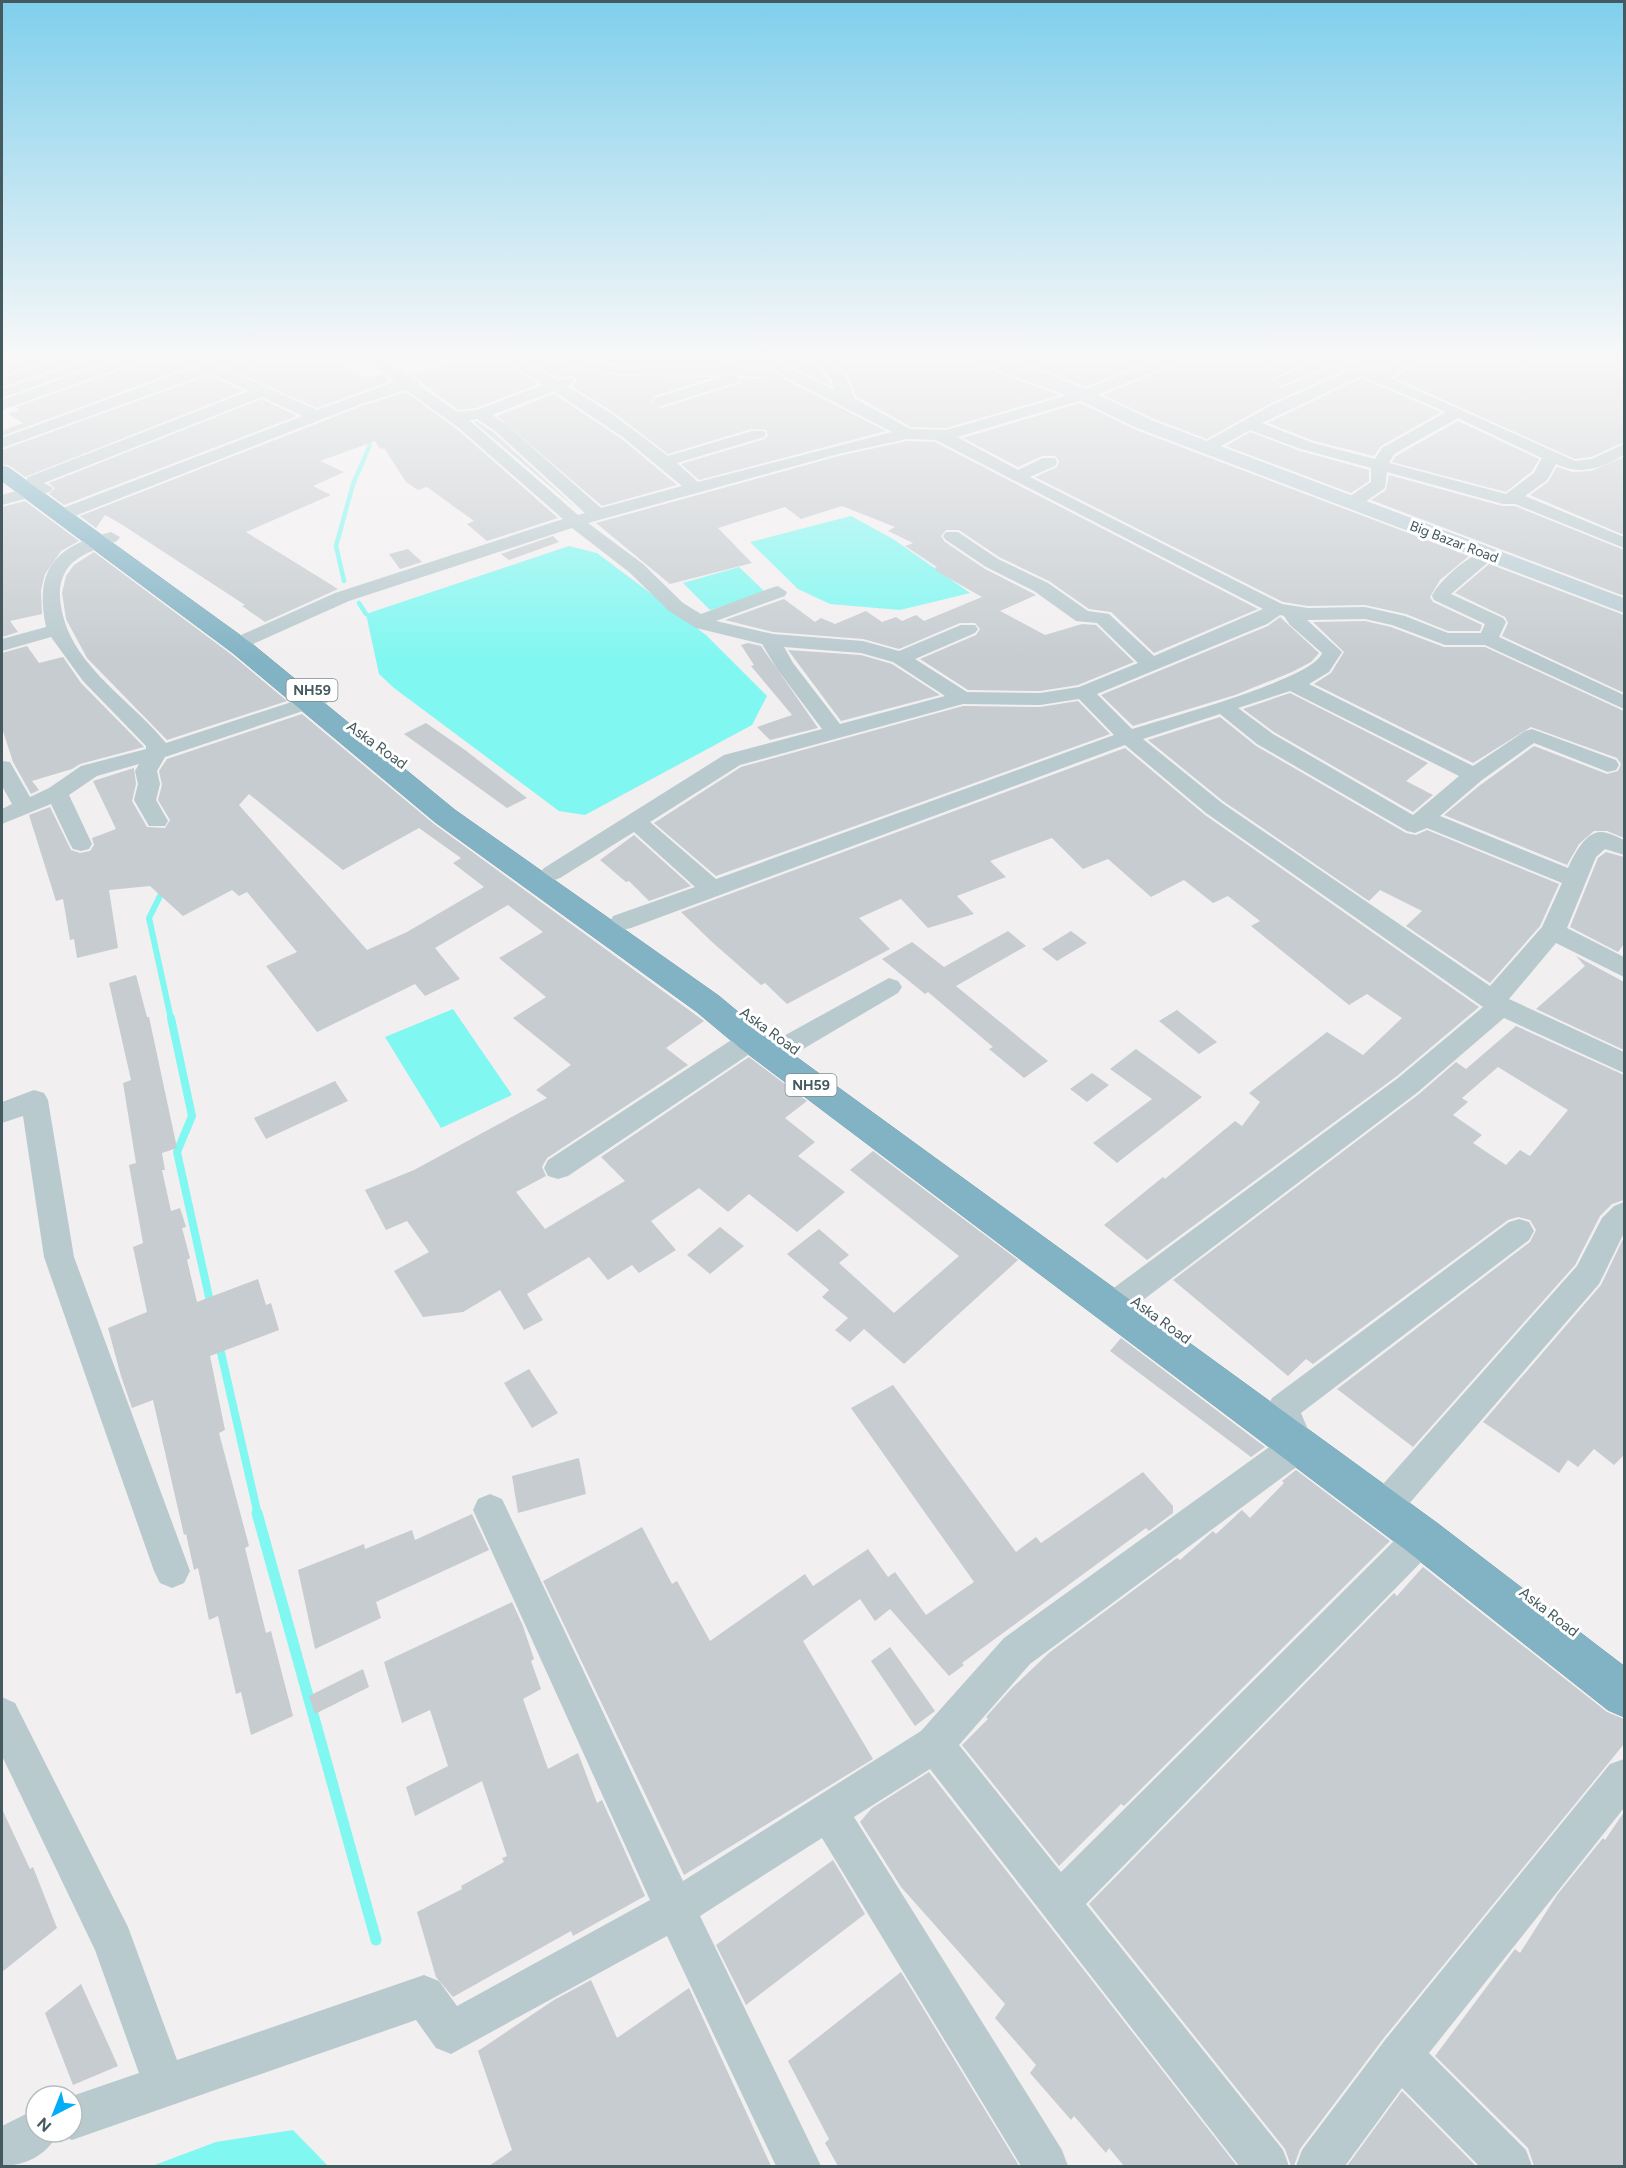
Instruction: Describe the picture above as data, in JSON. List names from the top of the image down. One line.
{"streets":{"highway":["NH59","Aska Road"],"street":["Big Bazar Road"]},"crossings":[["NH59","Aska Road"]],"north":"bottom left"}
